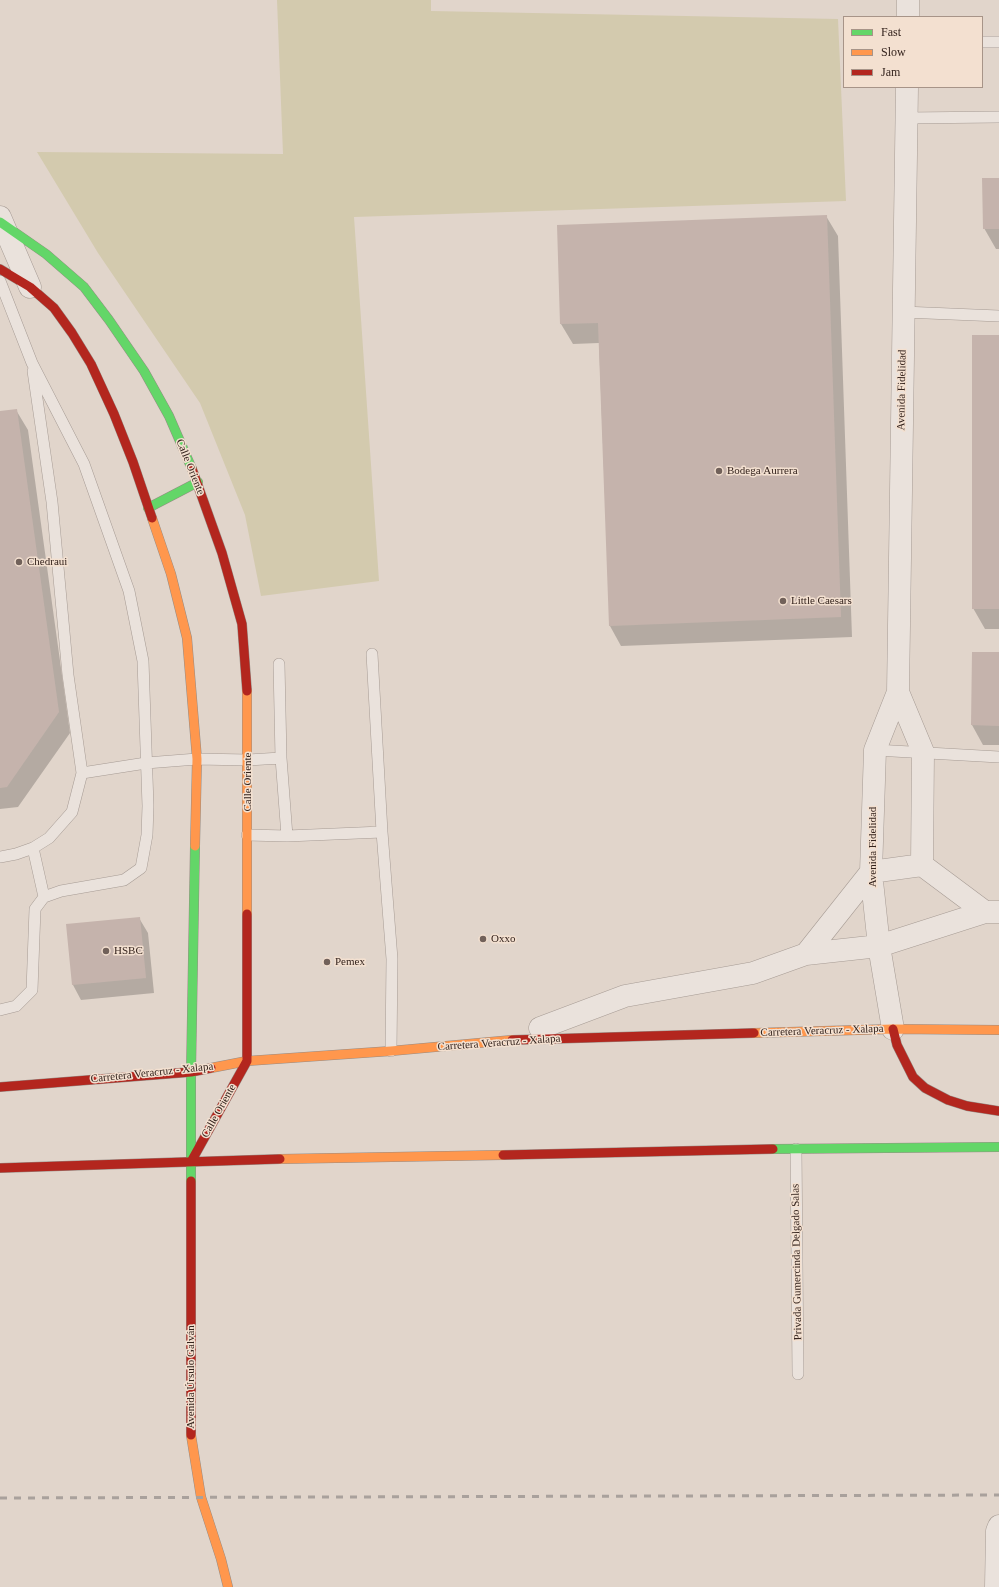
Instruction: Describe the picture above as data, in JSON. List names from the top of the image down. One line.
{"streets":{"main road":["Calle Oriente","Carretera Veracruz - Xalapa","Avenida Úrsulo Galván"],"street":["Avenida Fidelidad"],"lane":["Privada Gumercinda Delgado Salas"]},"crossings":[["Avenida Fidelidad","Carretera Veracruz - Xalapa"],["Calle Oriente","Carretera Veracruz - Xalapa"],["Calle Oriente","Avenida Úrsulo Galván"]],"places":["Bodega Aurrera","Chedraui","Little Caesars","Oxxo","HSBC","Pemex"],"legend":["Fast","Slow","Jam"]}
